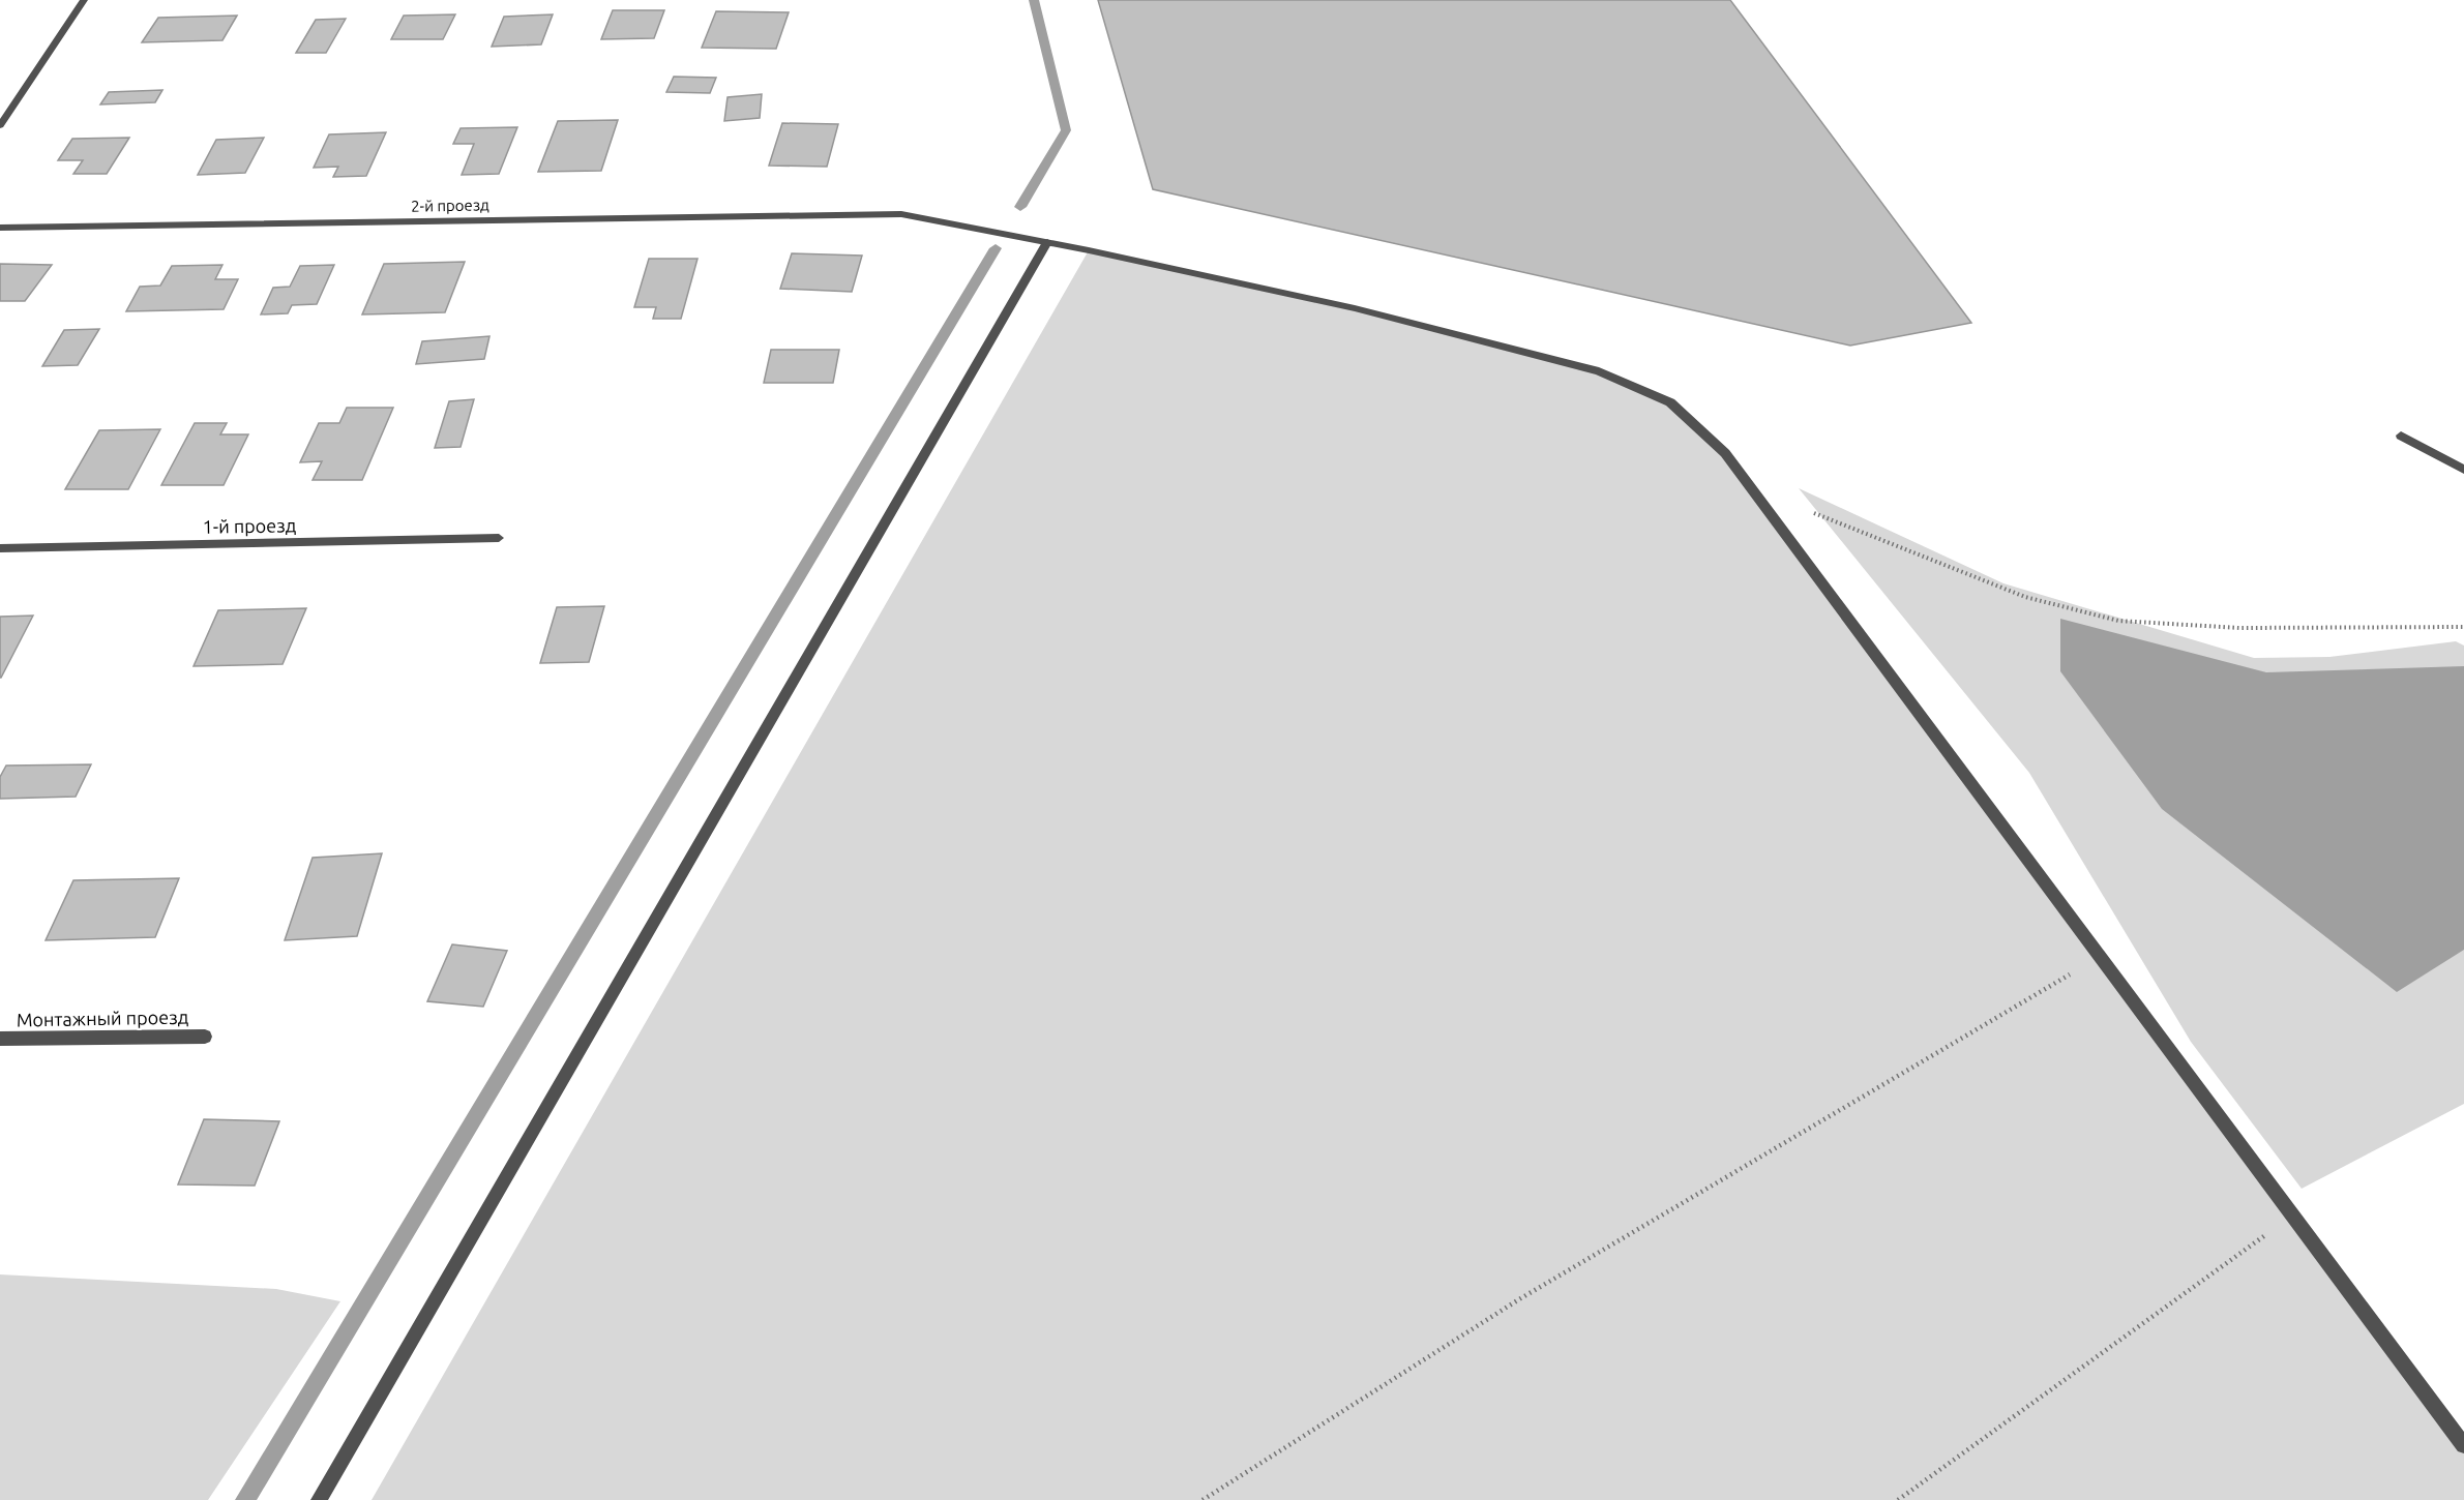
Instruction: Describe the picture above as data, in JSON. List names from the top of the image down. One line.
{"streets":{"street":["2-й проезд","1-й проезд","Монтажный проезд"]}}
